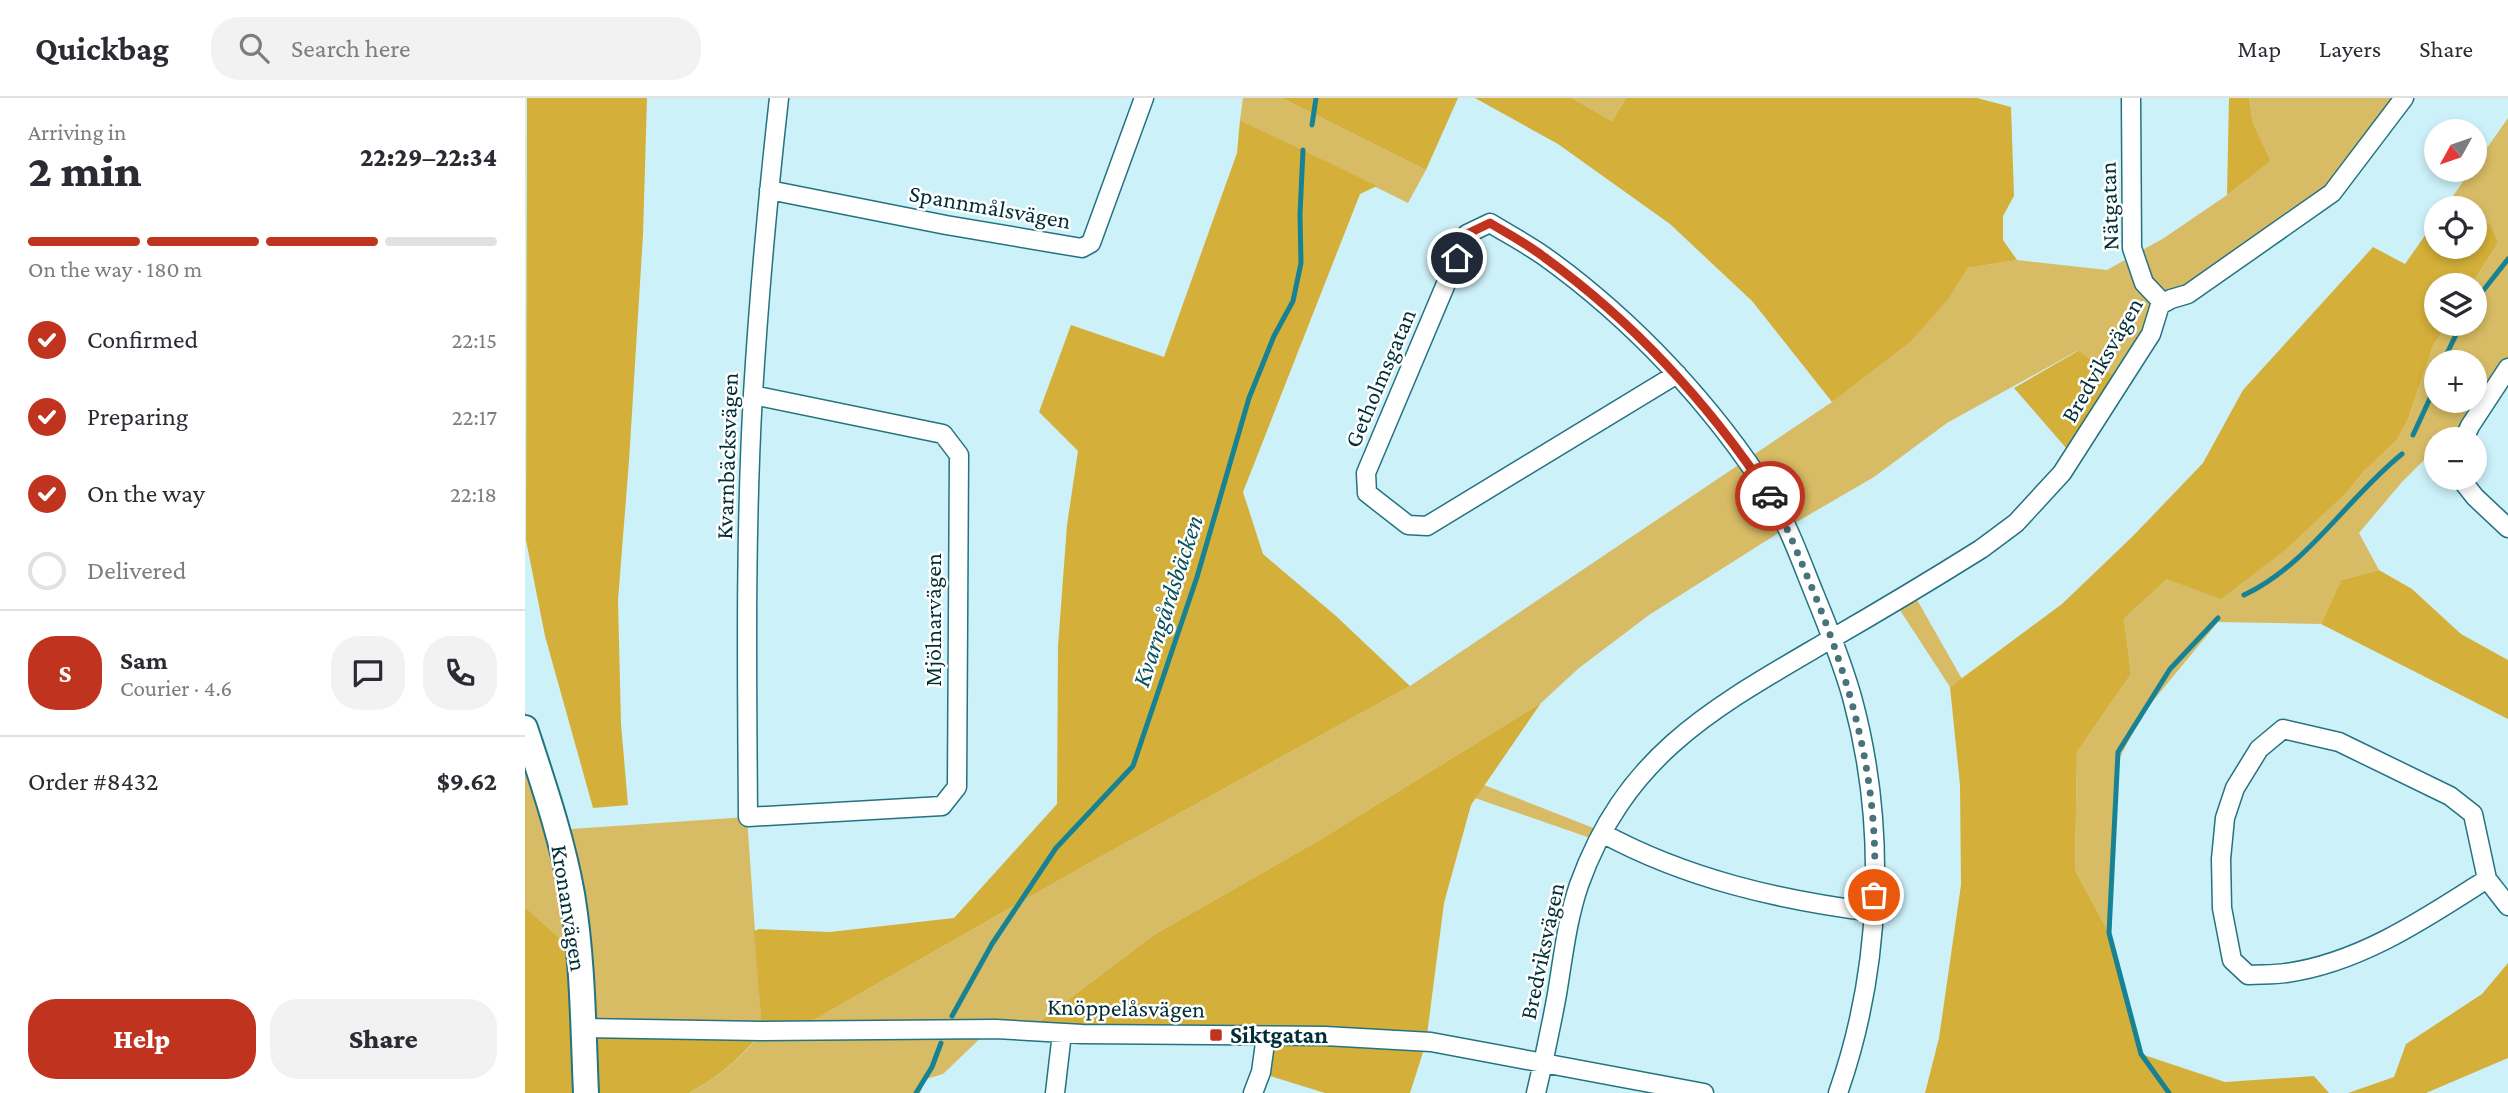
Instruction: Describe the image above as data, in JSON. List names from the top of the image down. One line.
{"streets":{"street":["Nätgatan","Spannmålsvägen","Bredviksvägen","Getholmsgatan","Kvarnbäcksvägen","Mjölnarvägen","Kronanvägen","Knöppelåsvägen"]},"crossings":[["Nätgatan","Bredviksvägen"],["Spannmålsvägen","Kvarnbäcksvägen"],["Bredviksvägen","Getholmsgatan"],["Bredviksvägen","Knöppelåsvägen"],["Kvarnbäcksvägen","Mjölnarvägen"],["Kronanvägen","Knöppelåsvägen"]],"water":["Kvarngårdsbäcken"],"places":{"transit":["Siktgatan"]},"north":"bottom left","page":{"header":"Quickbag","search":"Search here","nav":["Map","Layers","Share"],"heading":["2 min","Arriving in","22:29–22:34"],"panel":["Sam","Courier · 4.6","Order #8432","$9.62"],"map_buttons":["+","−"],"bar":"On the way · 180 m","list":[["Confirmed","22:15"],["Preparing","22:17"],["On the way","22:18"],"Delivered"],"round":"S","buttons":["Help","Share"]}}
